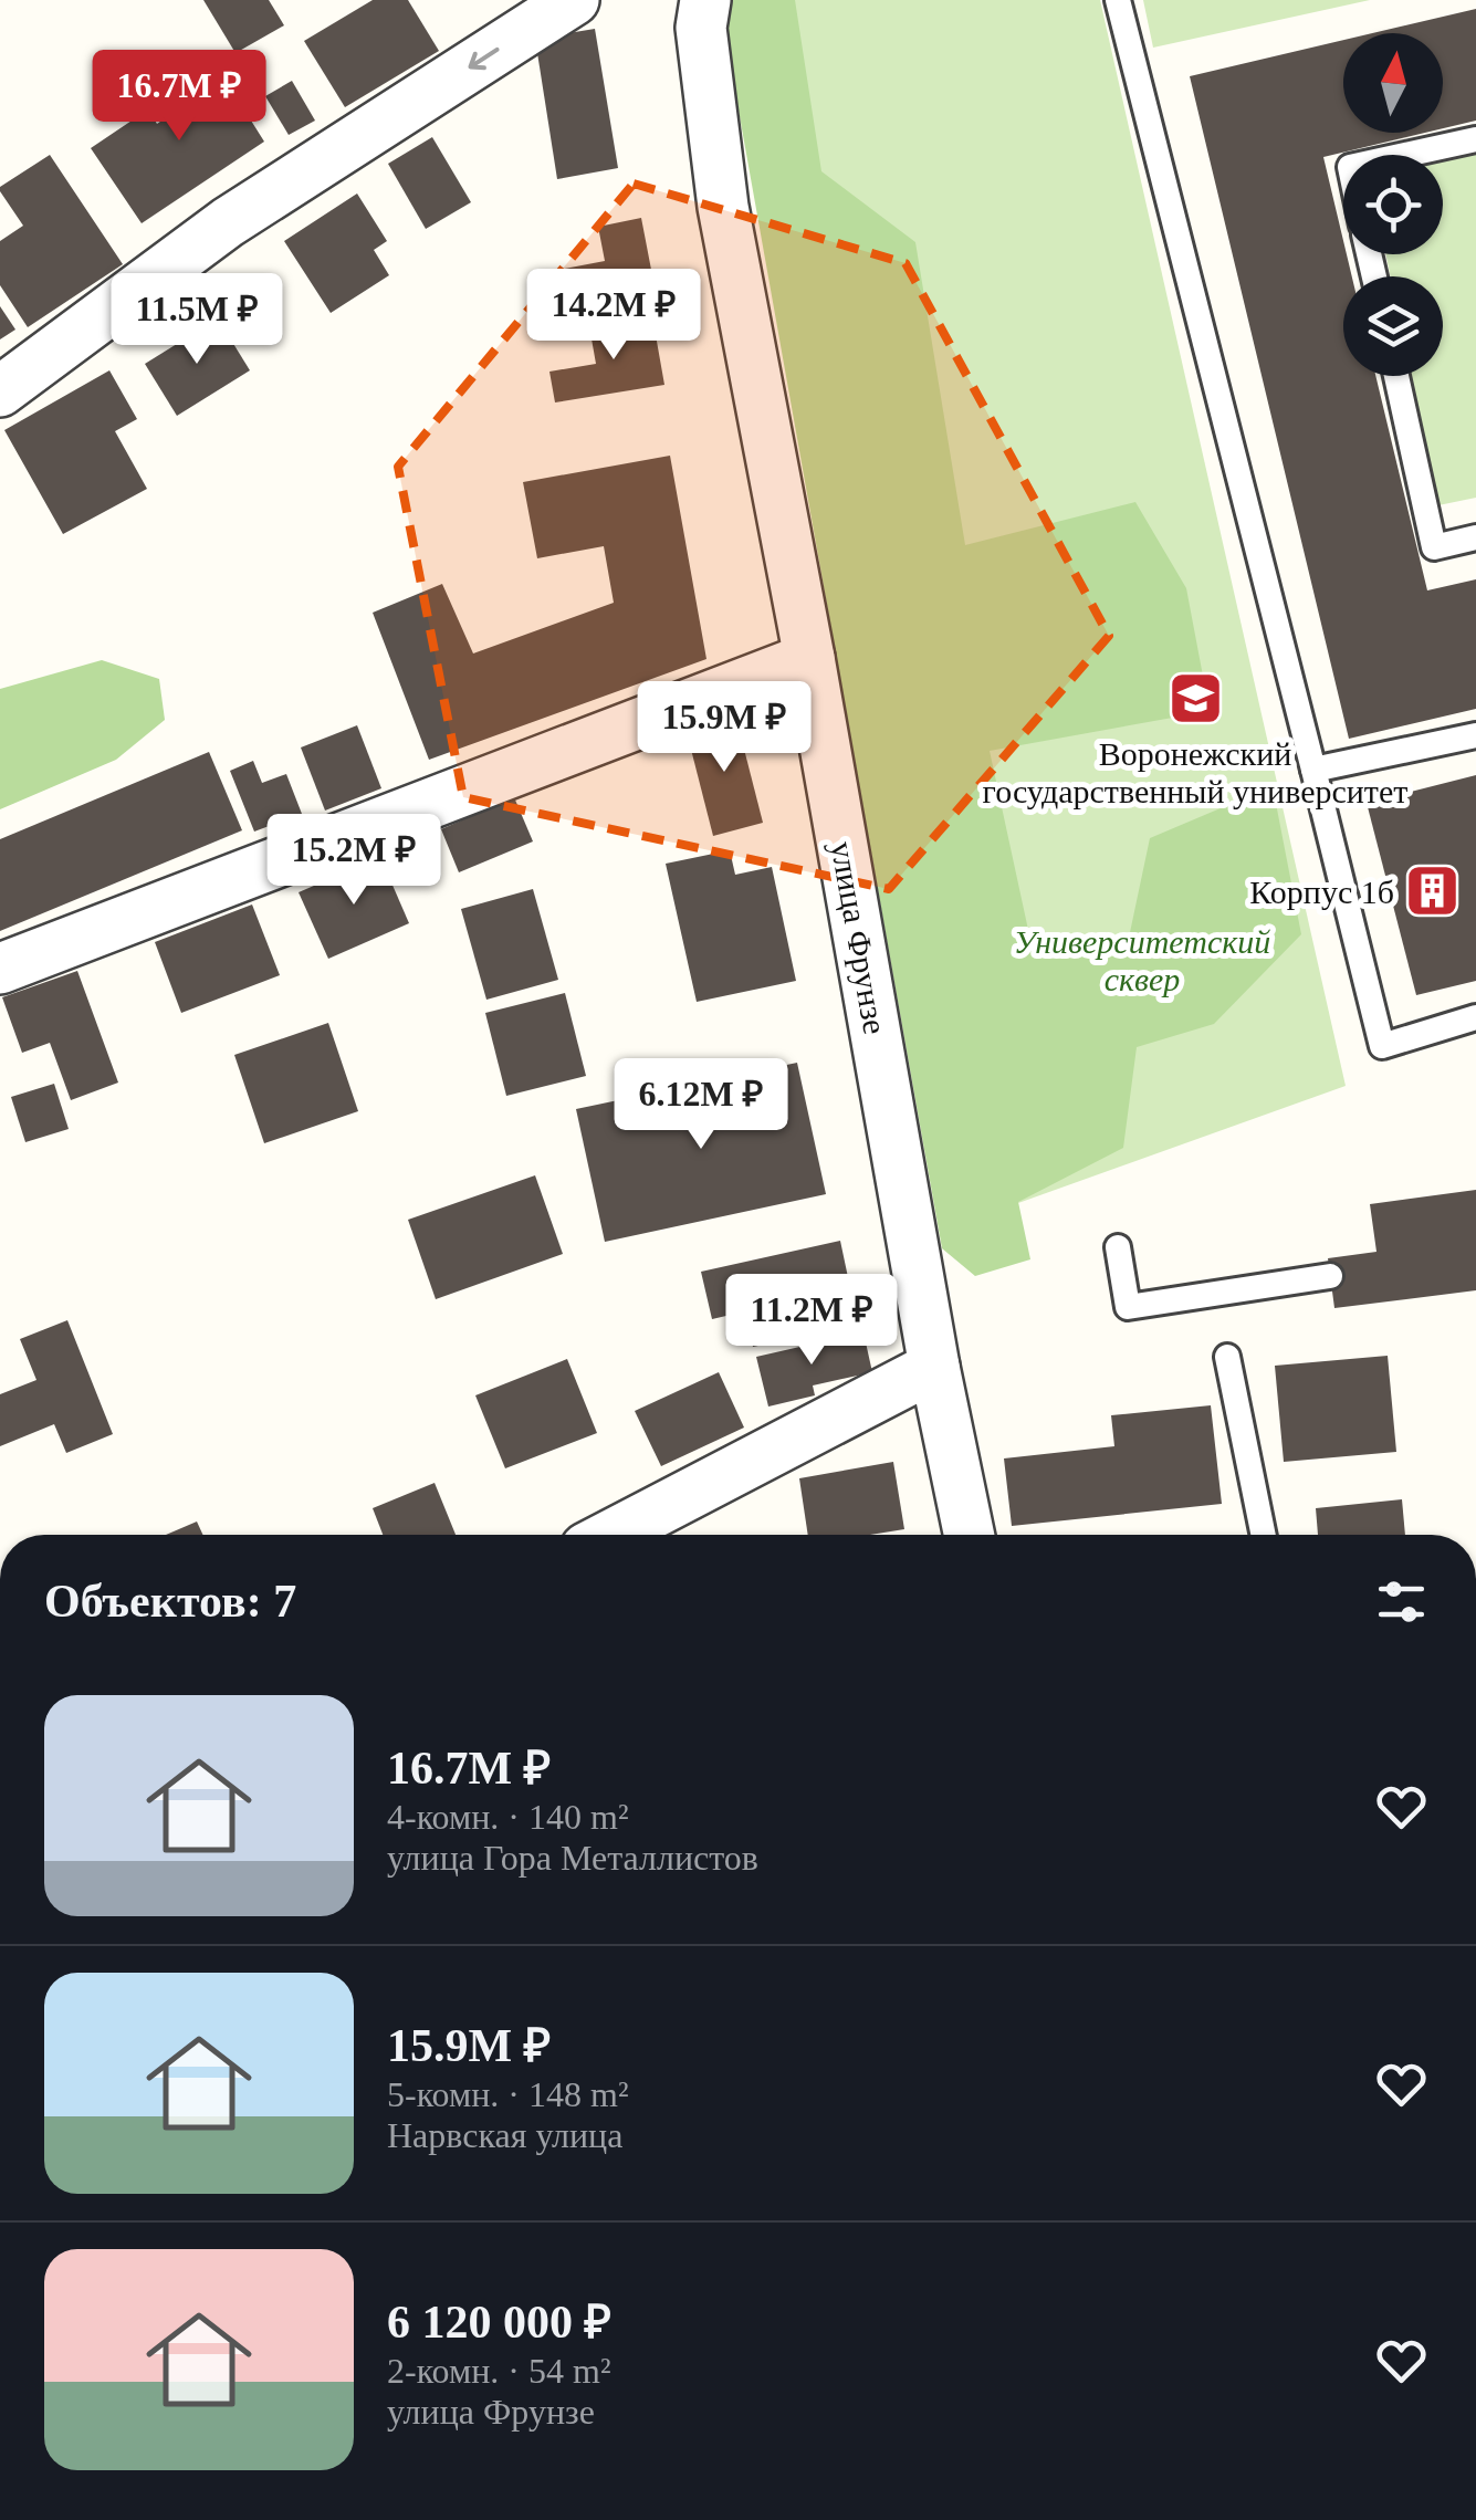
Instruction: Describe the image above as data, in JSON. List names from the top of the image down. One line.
{"streets":{"street":["улица Фрунзе"]},"parks":["Университетский сквер"],"places":{"school or university":["Воронежский государственный университет"],"building":["Корпус 1б"]},"north":"top","page":{"price":["16.7M ₽","14.2M ₽","11.5M ₽","15.9M ₽","15.2M ₽","6.12M ₽","11.2M ₽"],"heading":"Объектов: 7","list":[{"name":"16.7M ₽","note":"4-комн. · 140 m² · улица Гора Металлистов"},{"name":"15.9M ₽","note":"5-комн. · 148 m² · Нарвская улица"},{"name":"6 120 000 ₽","note":"2-комн. · 54 m² · улица Фрунзе"}]}}
